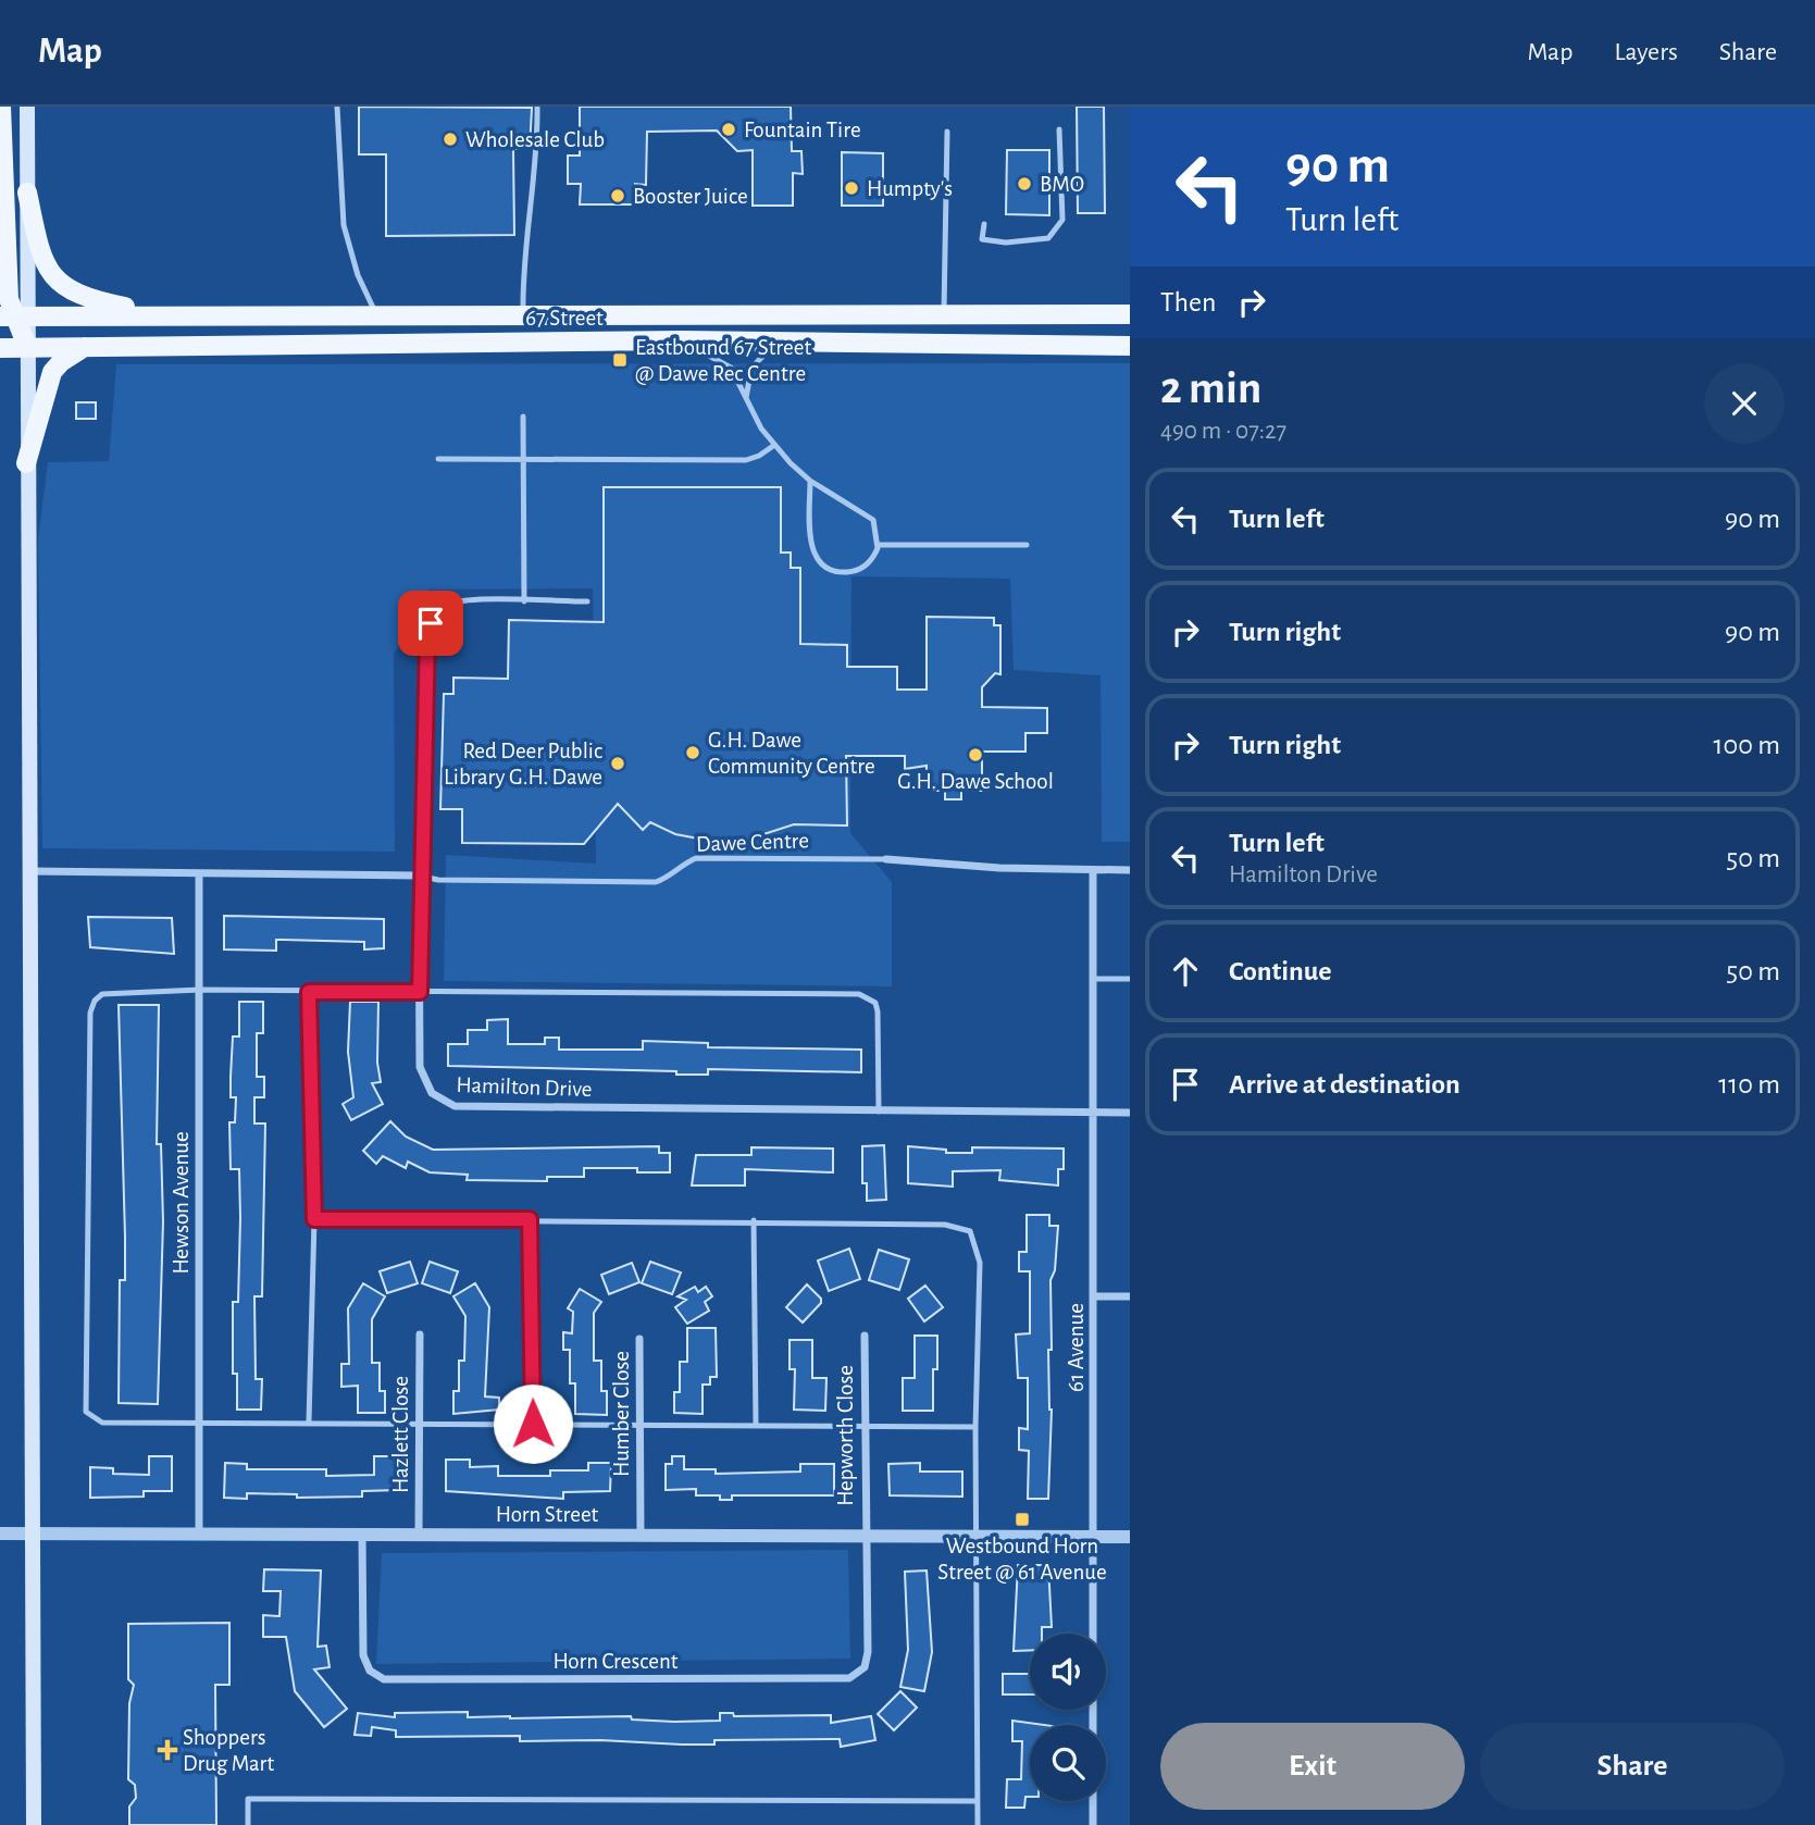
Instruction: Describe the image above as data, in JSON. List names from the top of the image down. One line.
{"streets":{"main road":["67 Street"],"street":["Dawe Centre","Hamilton Drive","Hewson Avenue","61 Avenue","Humber Close","Hazlett Close","Hepworth Close","Horn Street","Horn Crescent"]},"crossings":[["Dawe Centre","Hamilton Drive"],["Dawe Centre","61 Avenue"],["Hamilton Drive","61 Avenue"],["Hewson Avenue","Horn Street"],["61 Avenue","Horn Street"],["Humber Close","Horn Street"],["Hazlett Close","Horn Street"],["Hepworth Close","Horn Street"],["Hepworth Close","Horn Crescent"],["Horn Street","Horn Crescent"]],"places":{"other":["Fountain Tire","Wholesale Club","BMO","Humpty's","Booster Juice","G.H. Dawe Community Centre","G.H. Dawe School","Red Deer Public Library G.H. Dawe"],"transit":["Eastbound 67 Street @ Dawe Rec Centre","Westbound Horn Street @ 61 Avenue"],"health":["Shoppers Drug Mart"]},"page":{"header":"Map","nav":["Map","Layers","Share"],"turn":["90 m","Turn left"],"then":"Then","heading":["2 min","490 m · 07:27"],"list":[{"name":"Turn left","value":"90 m"},{"name":"Turn right","value":"90 m"},{"name":"Turn right","value":"100 m"},{"name":"Turn left","note":"Hamilton Drive","value":"50 m"},{"name":"Continue","value":"50 m"},{"name":"Arrive at destination","value":"110 m"}],"buttons":["Exit","Share"]}}
